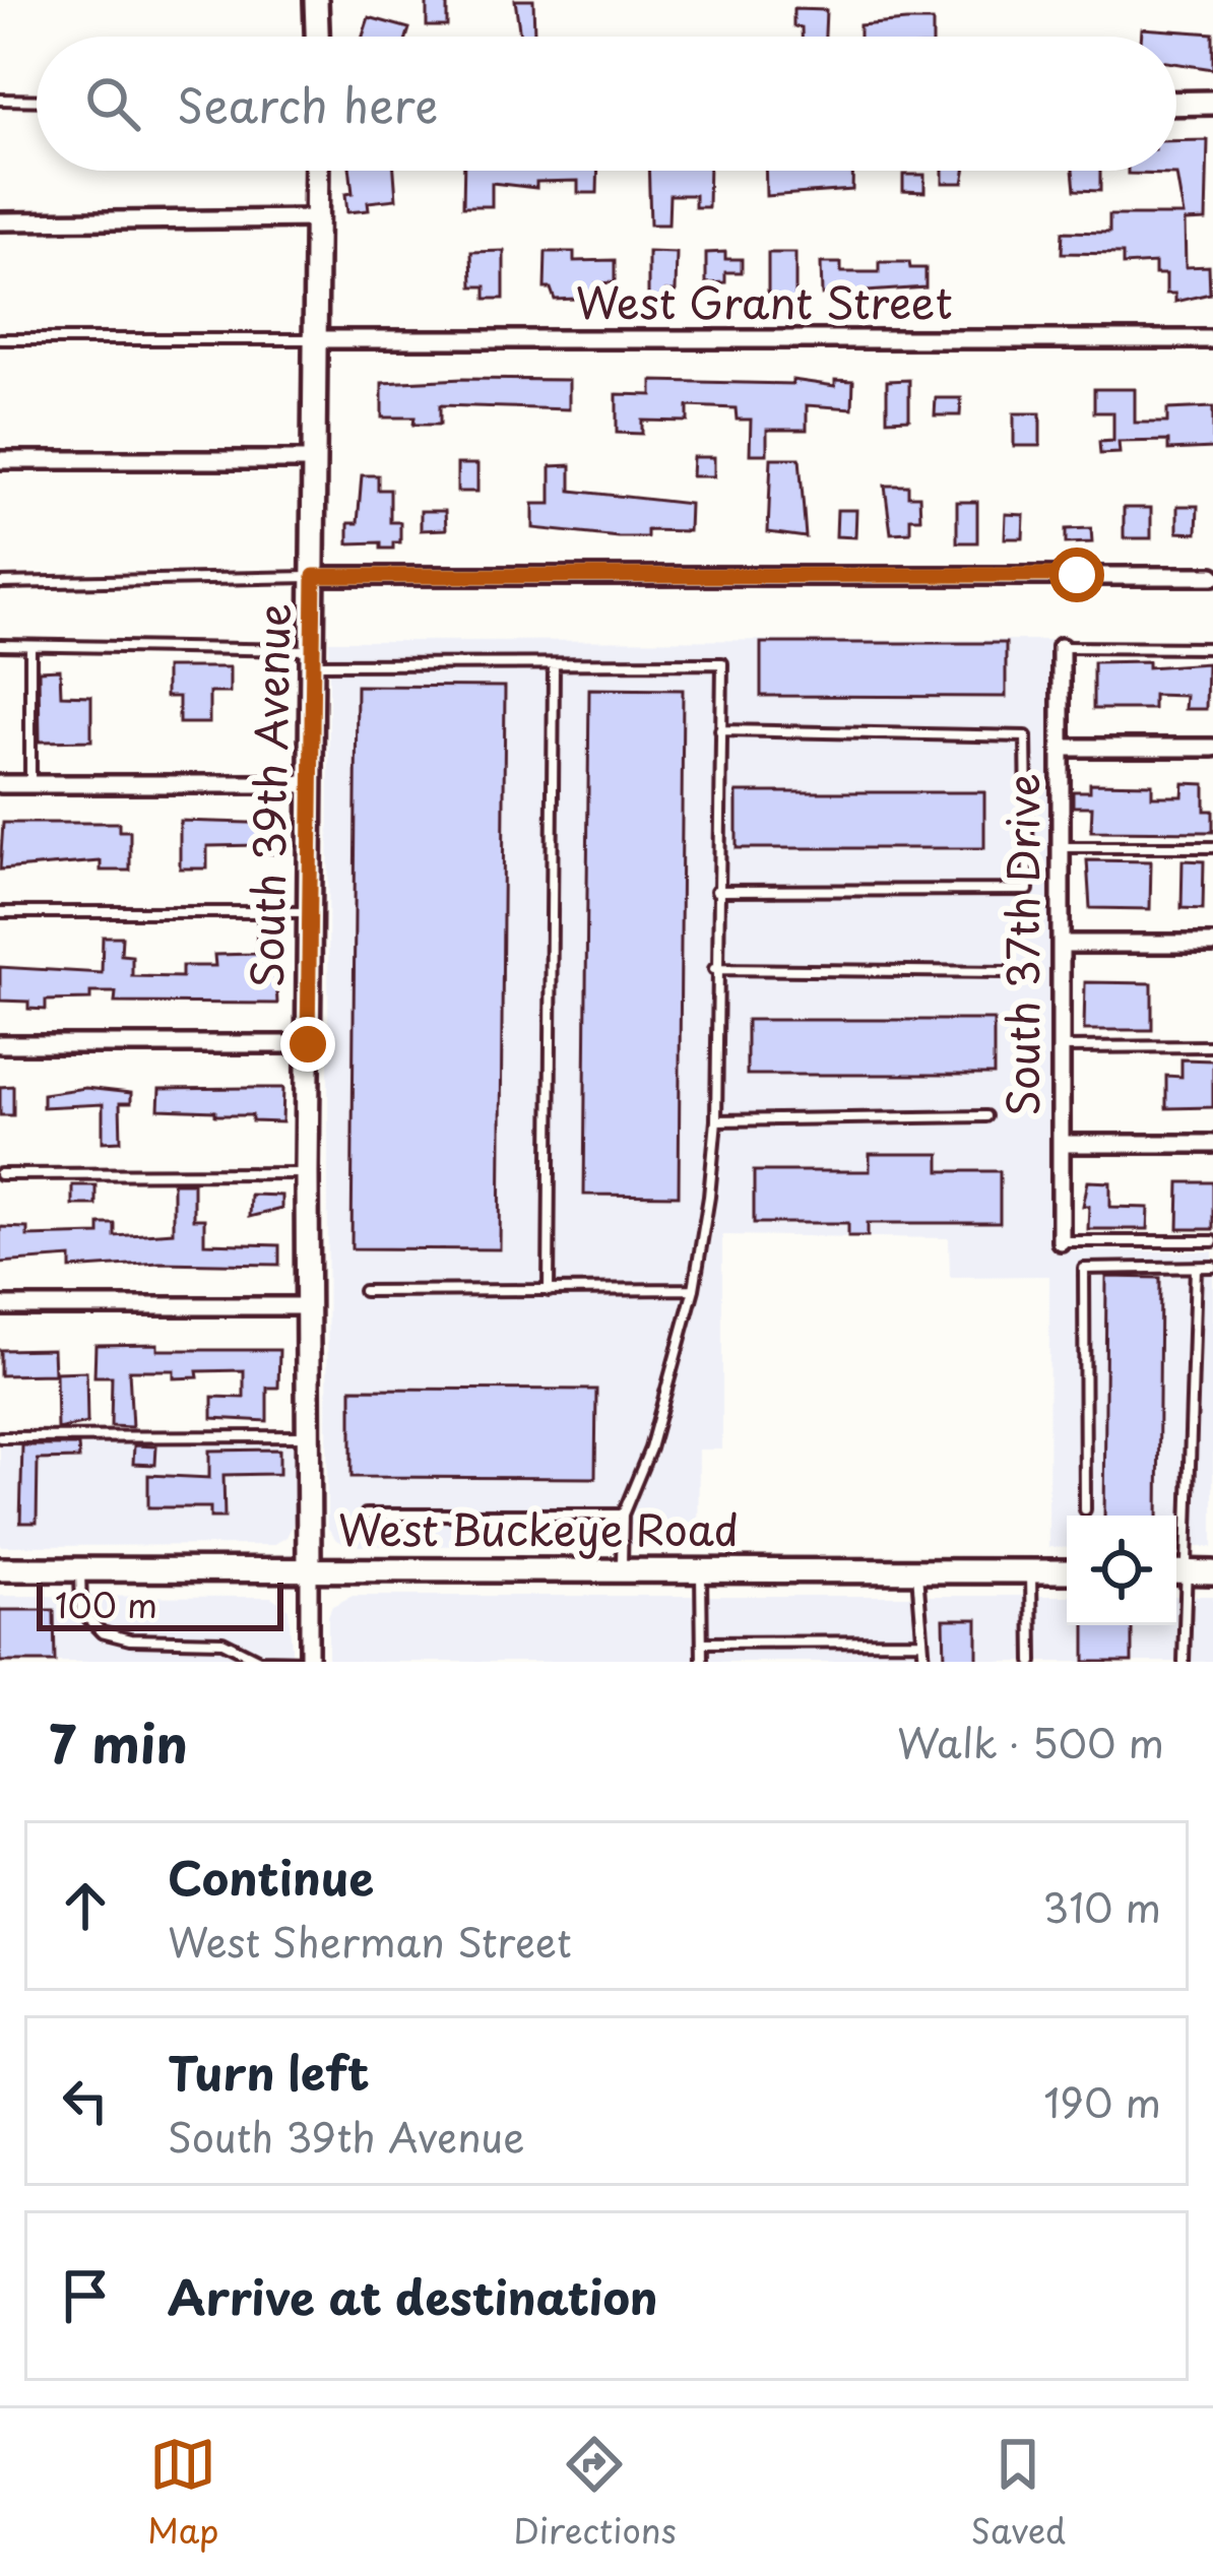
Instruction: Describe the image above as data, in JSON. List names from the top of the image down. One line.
{"streets":{"street":["West Grant Street","South 39th Avenue","South 37th Drive","West Buckeye Road"]},"crossings":[["West Grant Street","South 39th Avenue"],["South 39th Avenue","West Buckeye Road"]],"scale_bar":"100 m","page":{"search":"Search here","scale":"100 m","heading":["7 min","Walk · 500 m"],"list":[["Continue","West Sherman Street","310 m"],["Turn left","South 39th Avenue","190 m"],"Arrive at destination"],"nav":["Map","Directions","Saved"]}}
